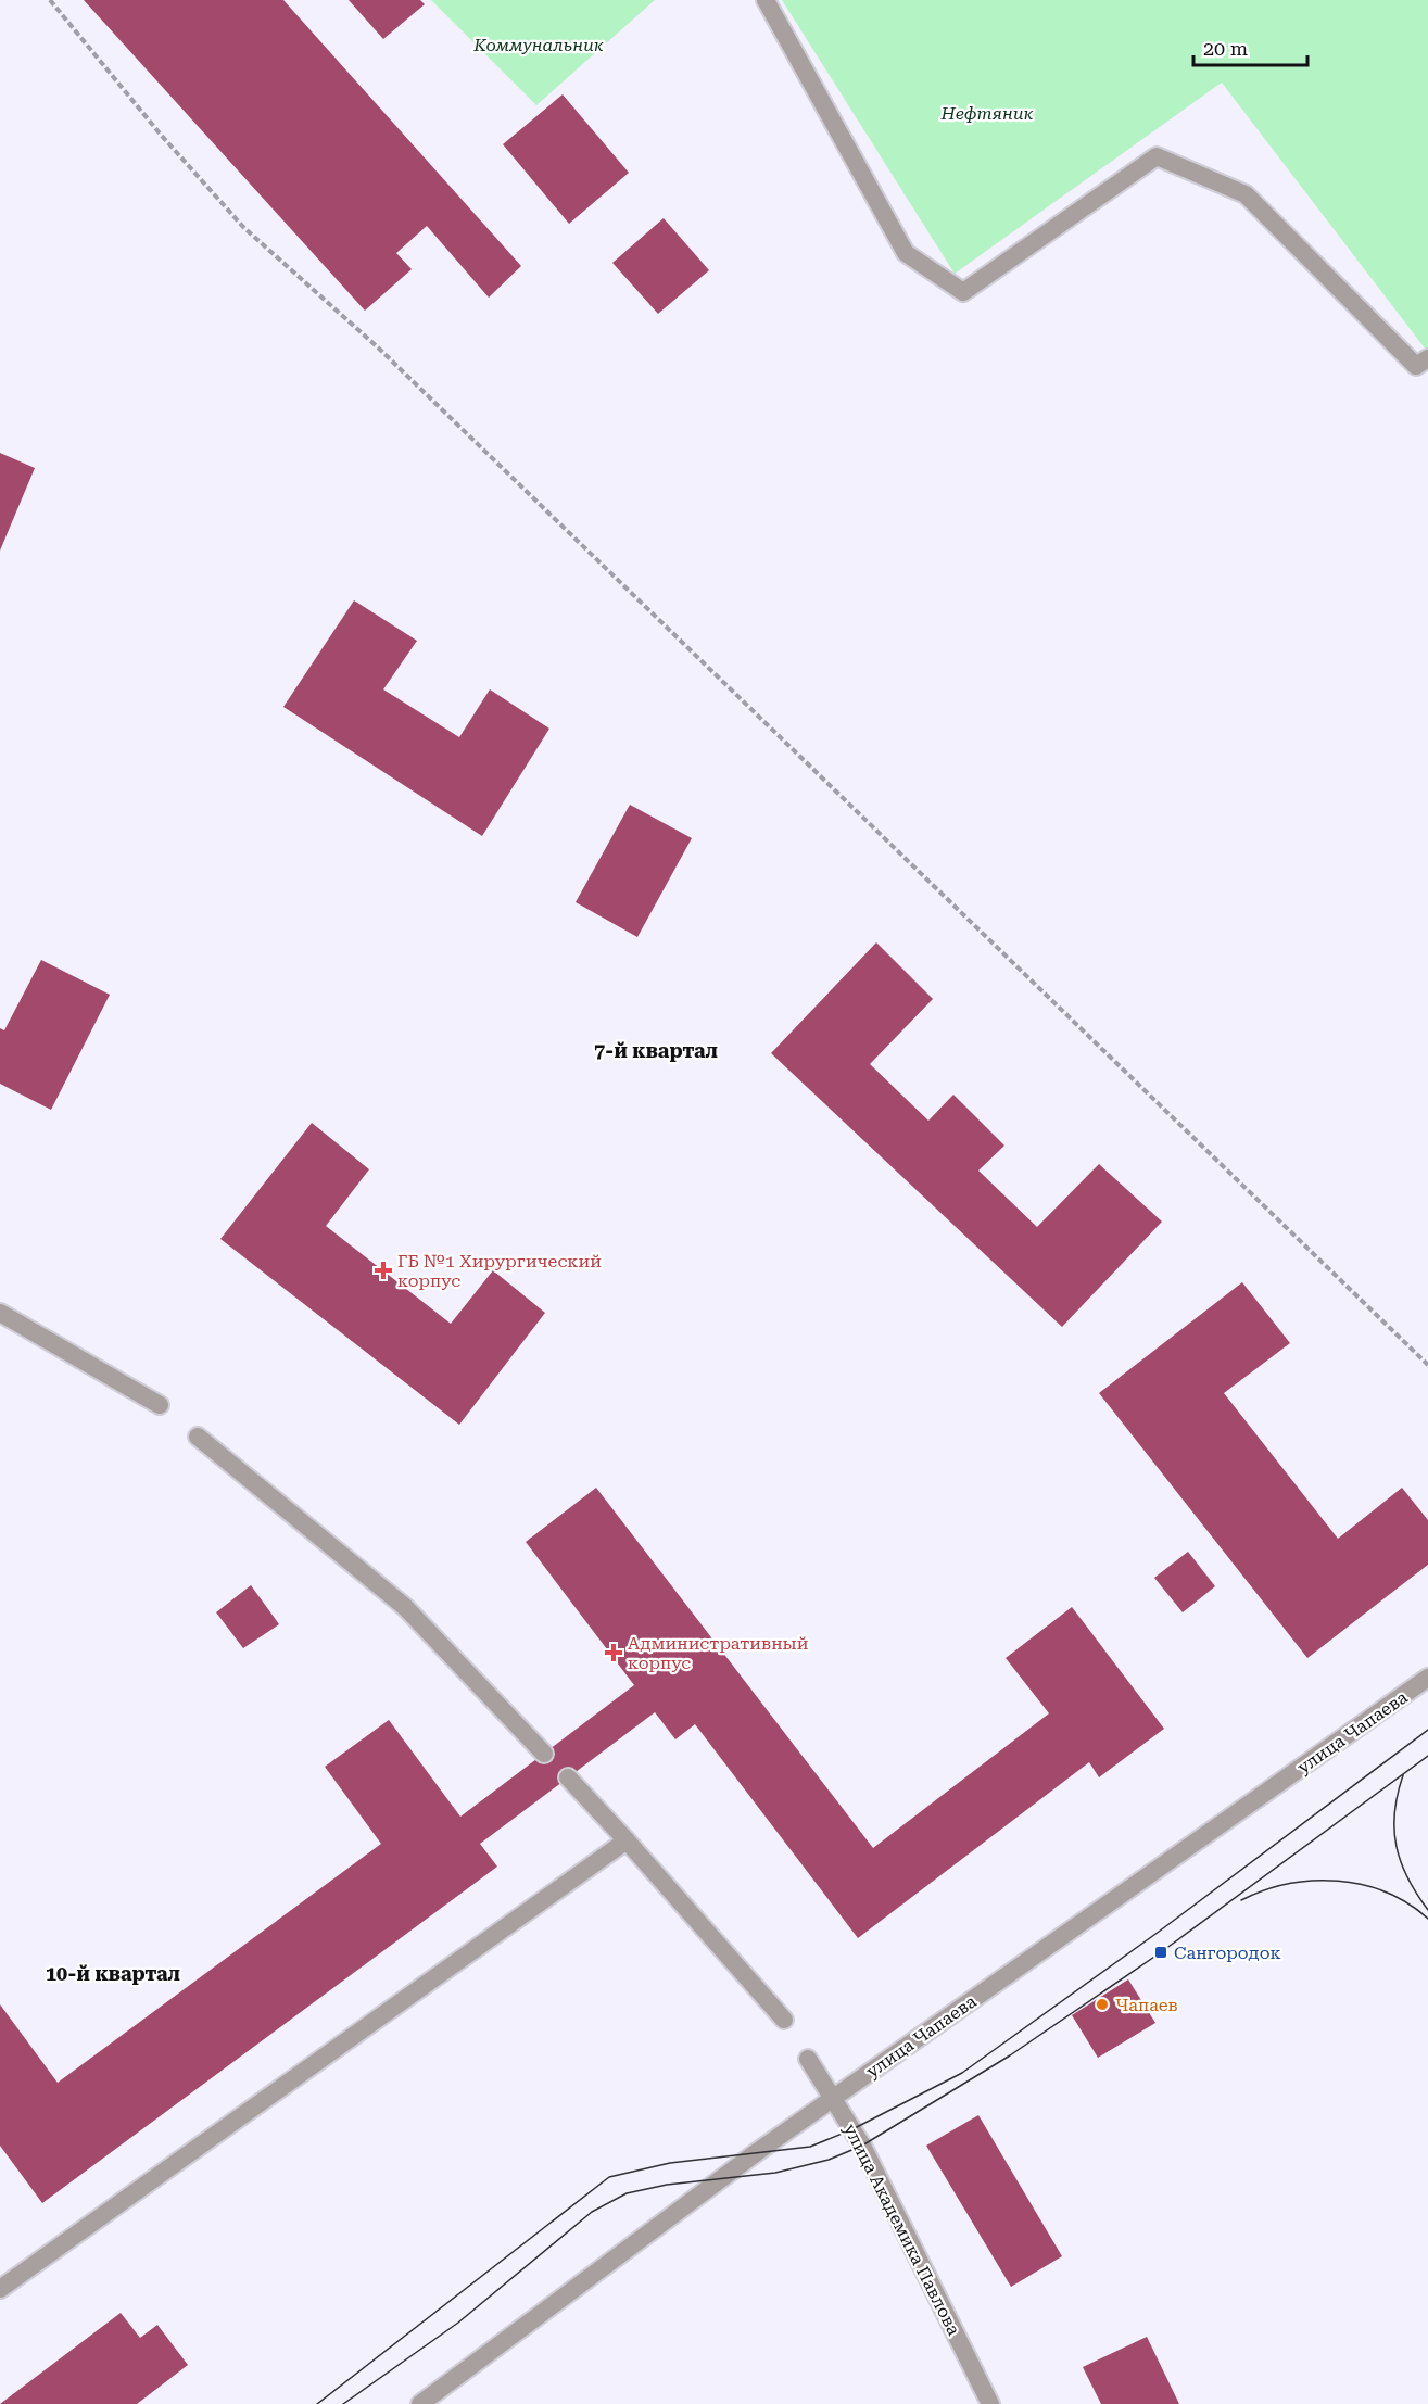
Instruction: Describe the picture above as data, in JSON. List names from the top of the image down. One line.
{"streets":{"street":["улица Чапаева","улица Академика Павлова"]},"crossings":[["улица Чапаева","улица Академика Павлова"]],"districts":["7-й квартал","10-й квартал"],"parks":["Коммунальник","Нефтяник"],"places":{"health":["ГБ №1 Хирургический корпус","Административный корпус"],"transit":["Сангородок"],"other":["Чапаев"]},"scale_bar":"20 m"}
